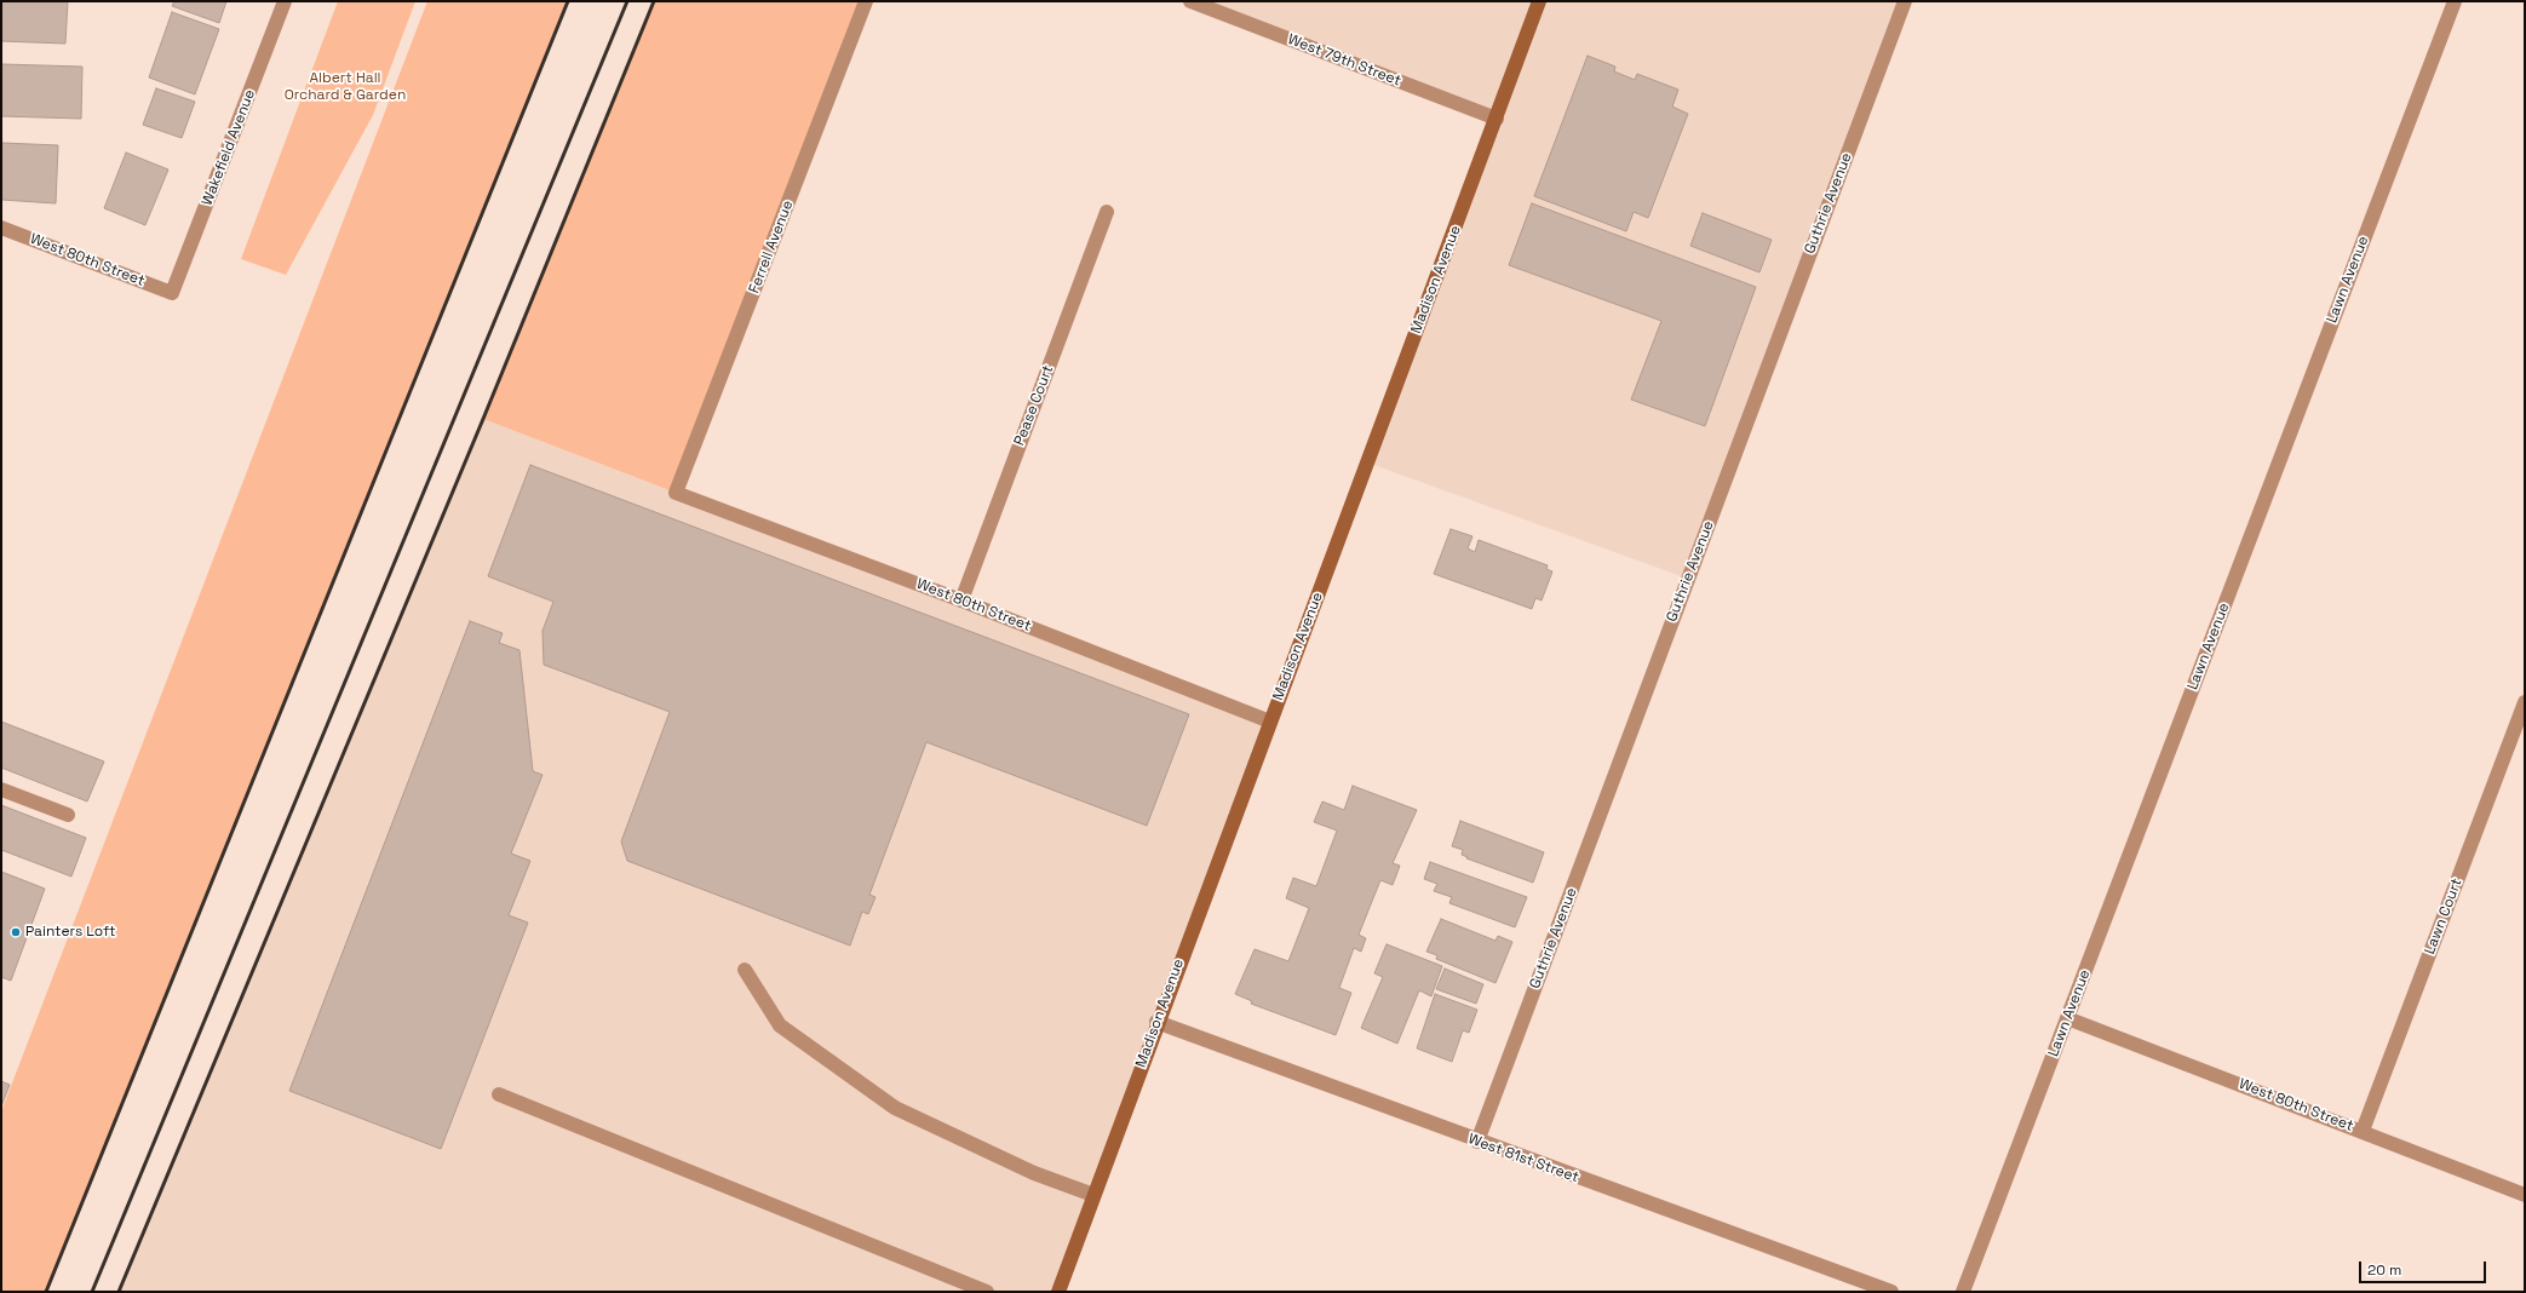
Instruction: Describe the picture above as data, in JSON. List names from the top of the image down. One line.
{"streets":{"street":["West 79th Street","Wakefield Avenue","Guthrie Avenue","Ferrell Avenue","West 80th Street","Madison Avenue","Lawn Avenue","Pease Court","Lawn Court","West 81st Street"]},"crossings":[["West 79th Street","Madison Avenue"],["Wakefield Avenue","West 80th Street"],["Guthrie Avenue","West 81st Street"],["Ferrell Avenue","West 80th Street"],["West 80th Street","Madison Avenue"],["West 80th Street","Lawn Avenue"],["West 80th Street","Pease Court"],["West 80th Street","Lawn Court"],["Madison Avenue","West 81st Street"]],"parks":["Albert Hall Orchard & Garden"],"places":["Painters Loft"],"scale_bar":"20 m"}
